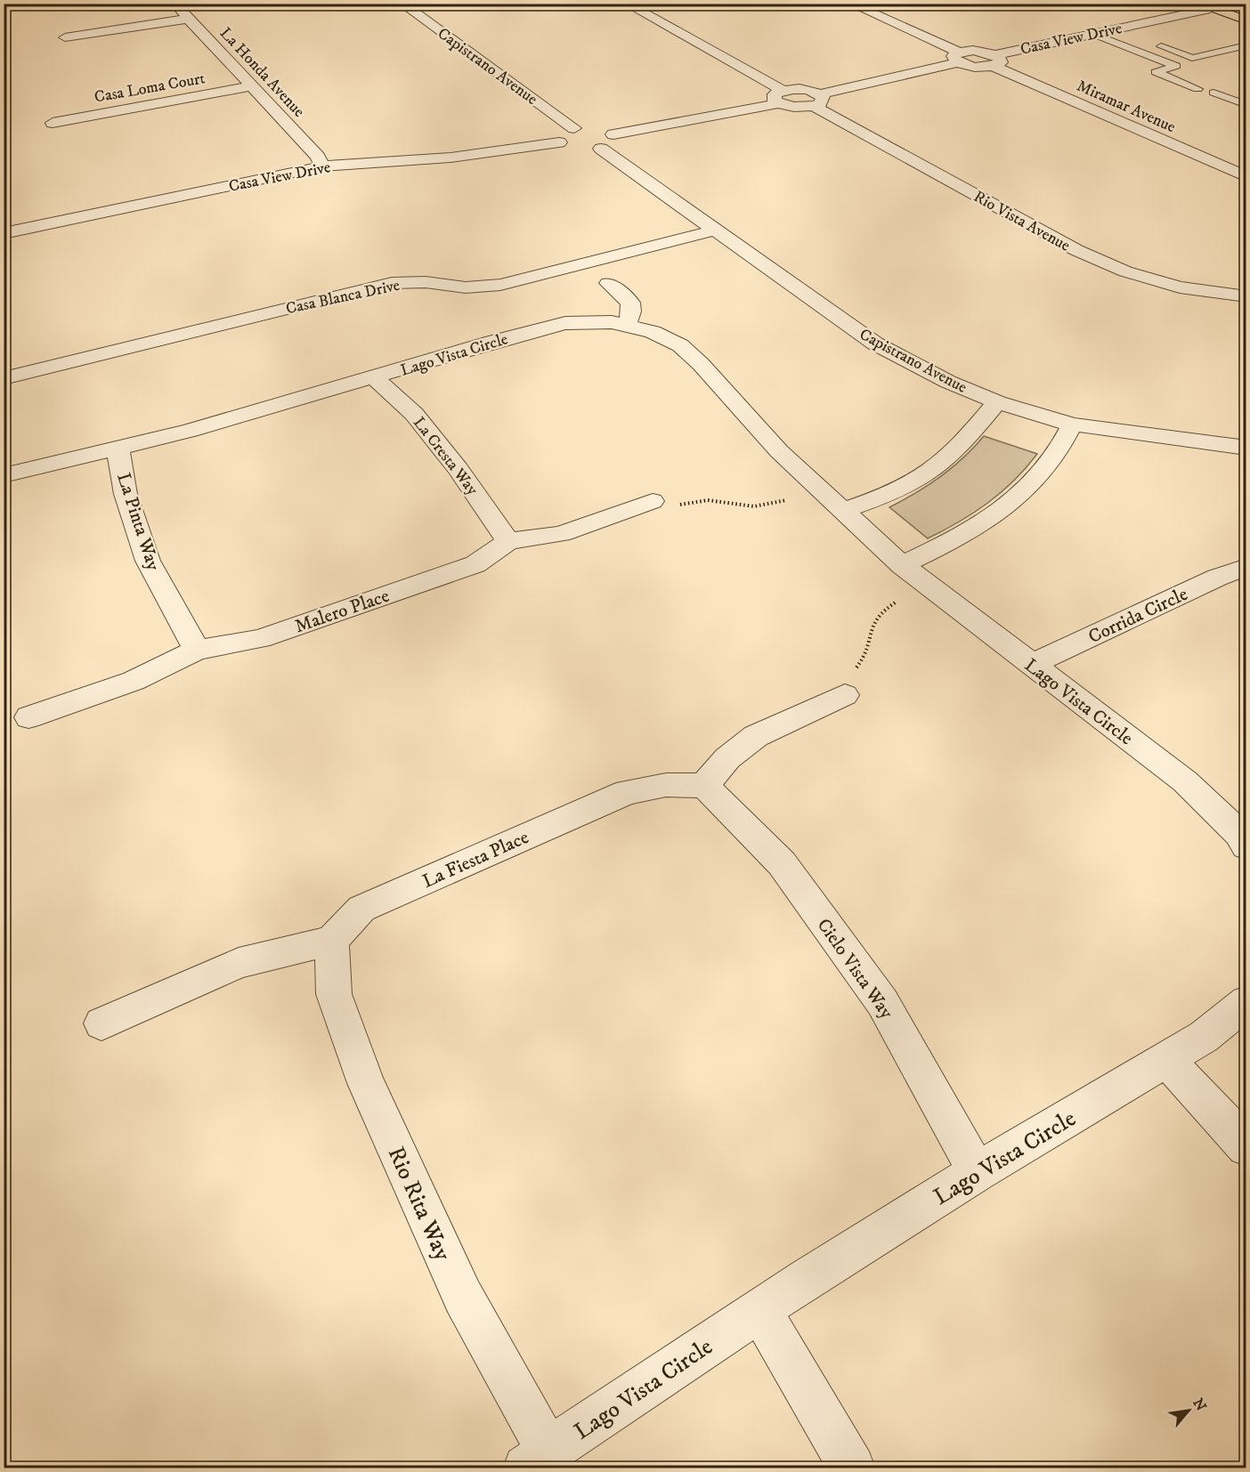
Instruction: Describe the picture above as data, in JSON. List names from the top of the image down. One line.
{"streets":{"street":["Casa View Drive","Capistrano Avenue","La Honda Avenue","Casa Loma Court","Miramar Avenue","Rio Vista Avenue","Casa Blanca Drive","Lago Vista Circle","La Cresta Way","La Pinta Way","Malero Place","Corrida Circle","La Fiesta Place","Cielo Vista Way","Rio Rita Way"]},"crossings":[["Casa View Drive","Capistrano Avenue"],["Casa View Drive","La Honda Avenue"],["Casa View Drive","Miramar Avenue"],["Casa View Drive","Rio Vista Avenue"],["Capistrano Avenue","Casa Blanca Drive"],["La Honda Avenue","Casa Loma Court"],["Lago Vista Circle","La Cresta Way"],["Lago Vista Circle","La Pinta Way"],["Lago Vista Circle","Corrida Circle"],["Lago Vista Circle","Cielo Vista Way"],["Lago Vista Circle","Rio Rita Way"],["La Cresta Way","Malero Place"],["La Pinta Way","Malero Place"],["La Fiesta Place","Cielo Vista Way"],["La Fiesta Place","Rio Rita Way"]],"north":"top right"}
